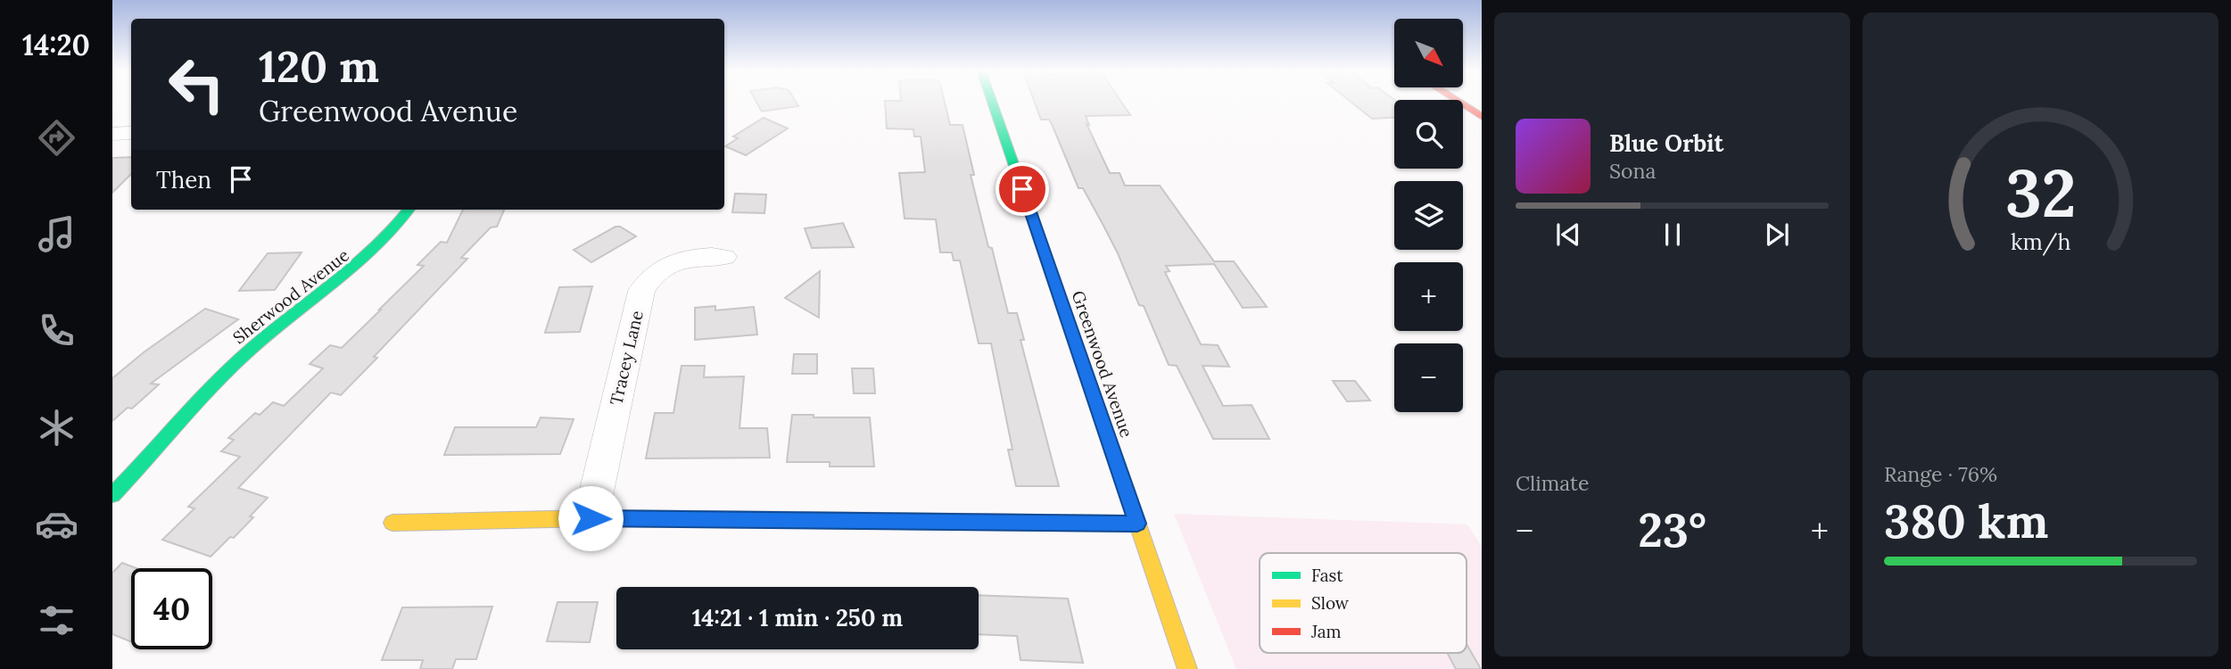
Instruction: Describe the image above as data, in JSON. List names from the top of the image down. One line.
{"streets":{"street":["Sherwood Avenue","Tracey Lane","Greenwood Avenue"]},"legend":["Fast","Slow","Jam"],"north":"bottom right","page":{"tabs":"14:20","map_buttons":["+","−"],"turn":["120 m","Greenwood Avenue"],"song":["Blue Orbit","Sona"],"then":"Then","tile":["Climate",["Range · 76%","380 km"]],"heat":["−","23°","+"],"limit":"40","trip":"14:21 · 1 min · 250 m","gauge":["32","km/h"]}}
